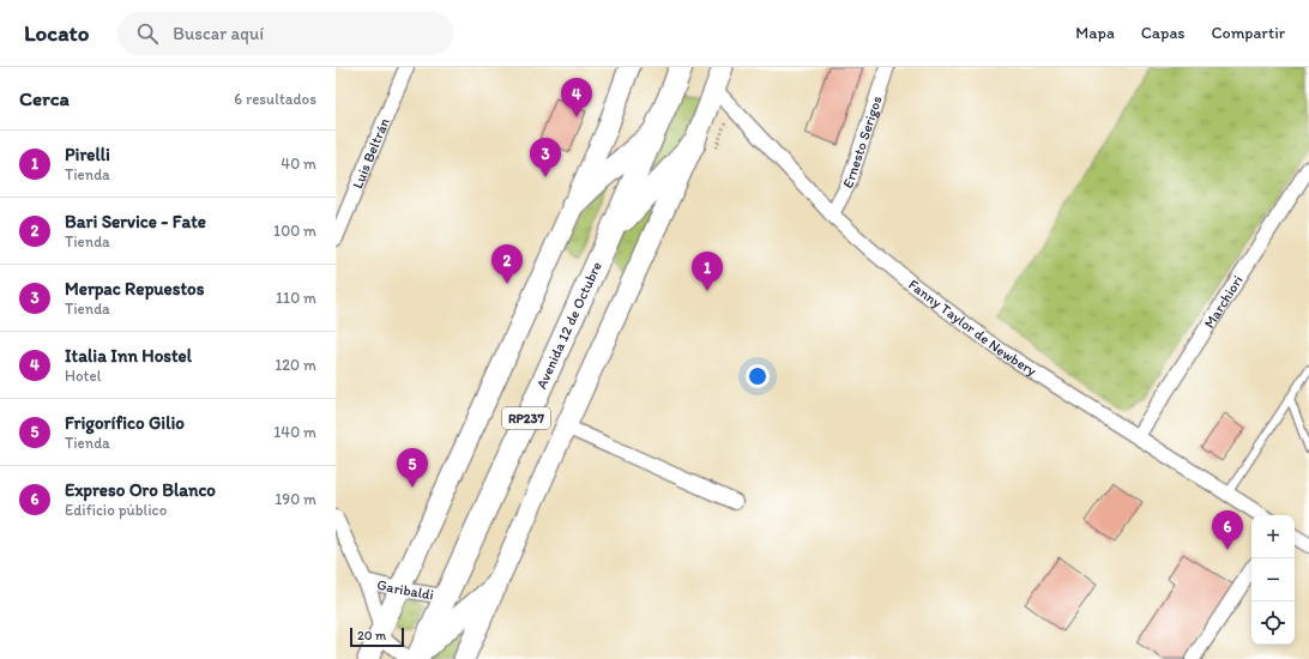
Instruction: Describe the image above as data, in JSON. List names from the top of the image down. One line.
{"streets":{"main road":["Avenida 12 de Octubre","RP237"],"street":["Ernesto Serigos","Luis Beltrán","Marchiori","Fanny Taylor de Newbery","Garibaldi"]},"crossings":[["Ernesto Serigos","Fanny Taylor de Newbery"],["Marchiori","Fanny Taylor de Newbery"],["Avenida 12 de Octubre","Garibaldi"]],"scale_bar":"20 m","page":{"header":"Locato","search":"Buscar aquí","nav":["Mapa","Capas","Compartir"],"heading":["Cerca","6 resultados"],"pins":["4","3","2","1","5","6"],"list":[{"mark":"1","name":"Pirelli","note":"Tienda","value":"40 m"},{"mark":"2","name":"Bari Service - Fate","note":"Tienda","value":"100 m"},{"mark":"3","name":"Merpac Repuestos","note":"Tienda","value":"110 m"},{"mark":"4","name":"Italia Inn Hostel","note":"Hotel","value":"120 m"},{"mark":"5","name":"Frigorífico Gilio","note":"Tienda","value":"140 m"},{"mark":"6","name":"Expreso Oro Blanco","note":"Edificio público","value":"190 m"}],"map_buttons":["+","−"],"scale":"20 m"}}
